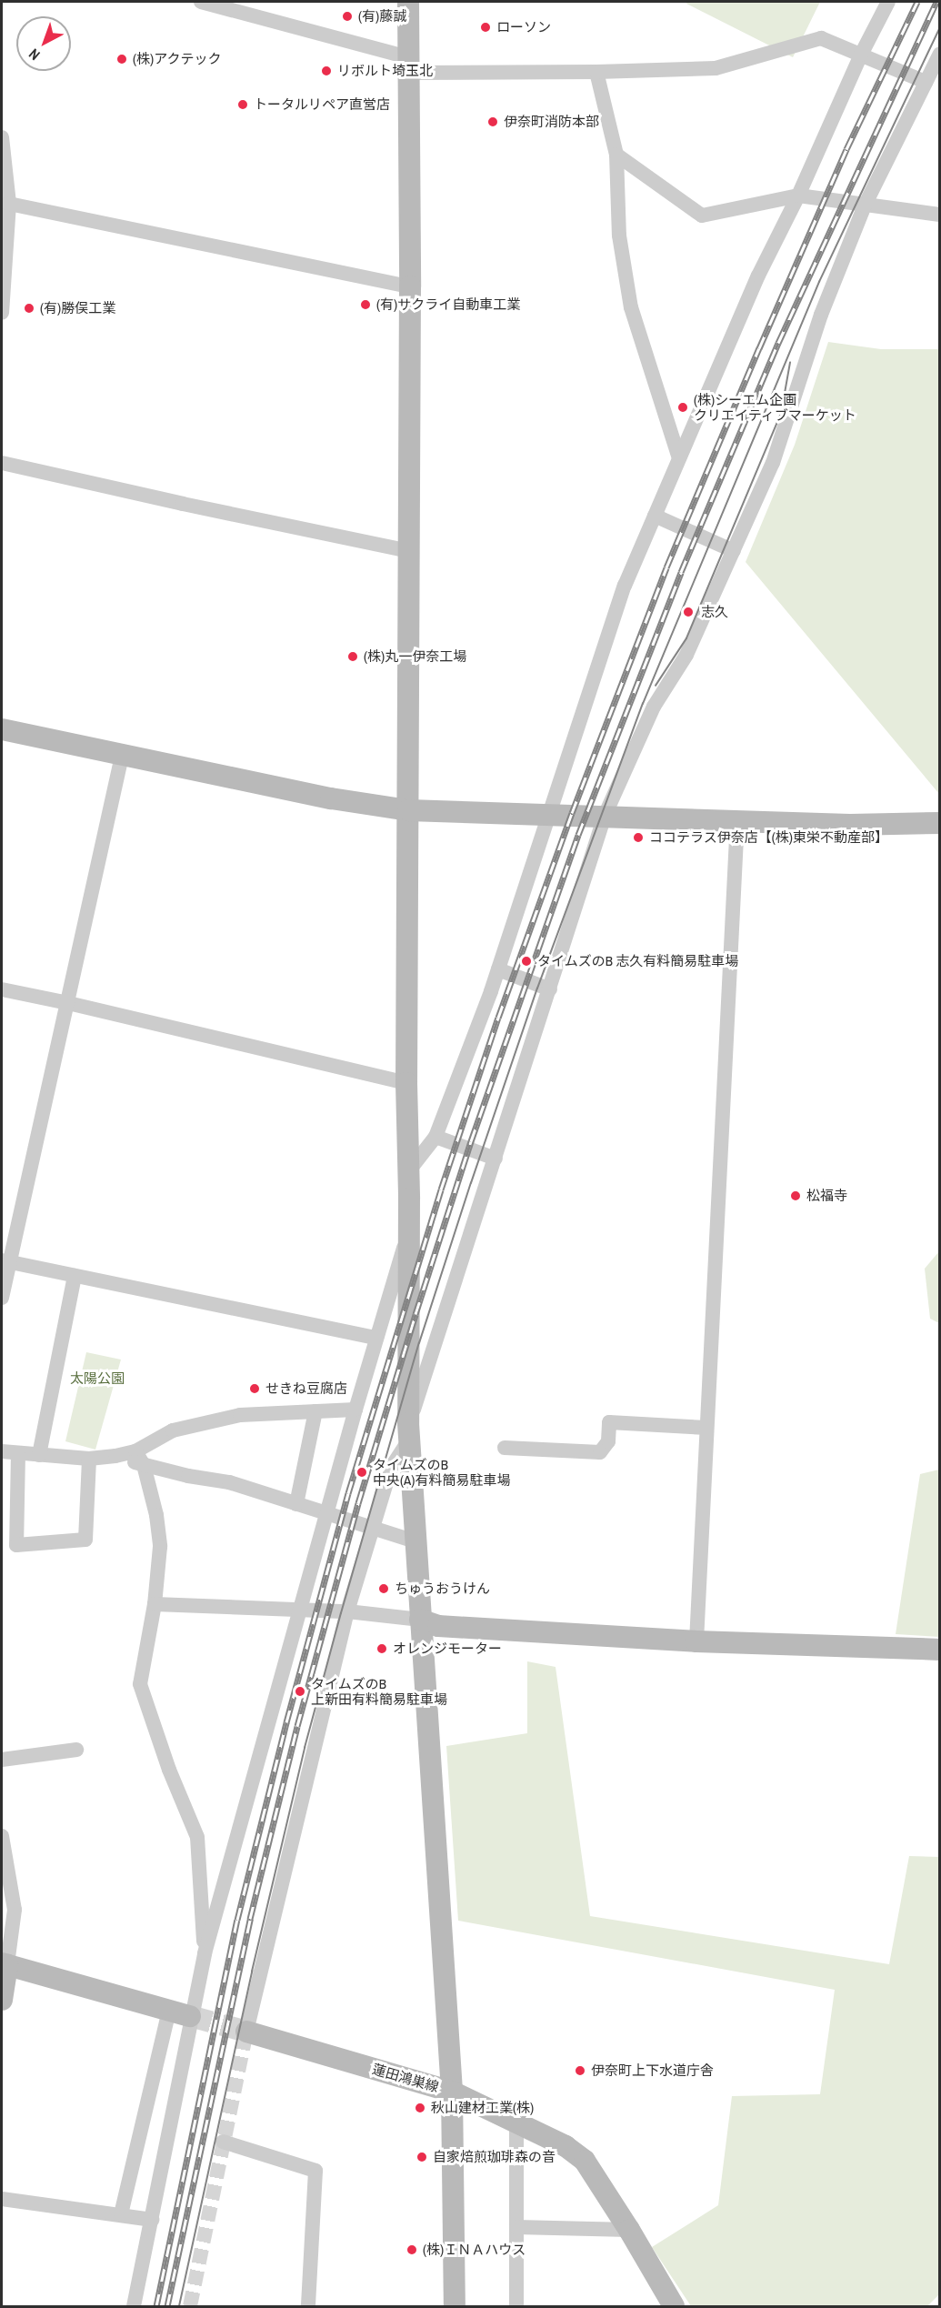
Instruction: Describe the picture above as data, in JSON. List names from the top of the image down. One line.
{"streets":{"street":["蓮田鴻巣線"]},"parks":["太陽公園"],"places":["(有)藤誠","ローソン","(株)アクテック","リボルト埼玉北","トータルリペア直営店","伊奈町消防本部","(有)サクライ自動車工業","(有)勝俣工業","(株)シーエム企画 クリエイティブマーケット","志久","(株)丸一伊奈工場","ココテラス伊奈店【(株)東栄不動産部】","タイムズのB 志久有料簡易駐車場","松福寺","せきね豆腐店","タイムズのB 中央(A)有料簡易駐車場","ちゅうおうけん","オレンジモーター","タイムズのB 上新田有料簡易駐車場","伊奈町上下水道庁舎","秋山建材工業(株)","自家焙煎珈琲森の音","(株)ＩＮＡハウス"],"north":"bottom left"}
